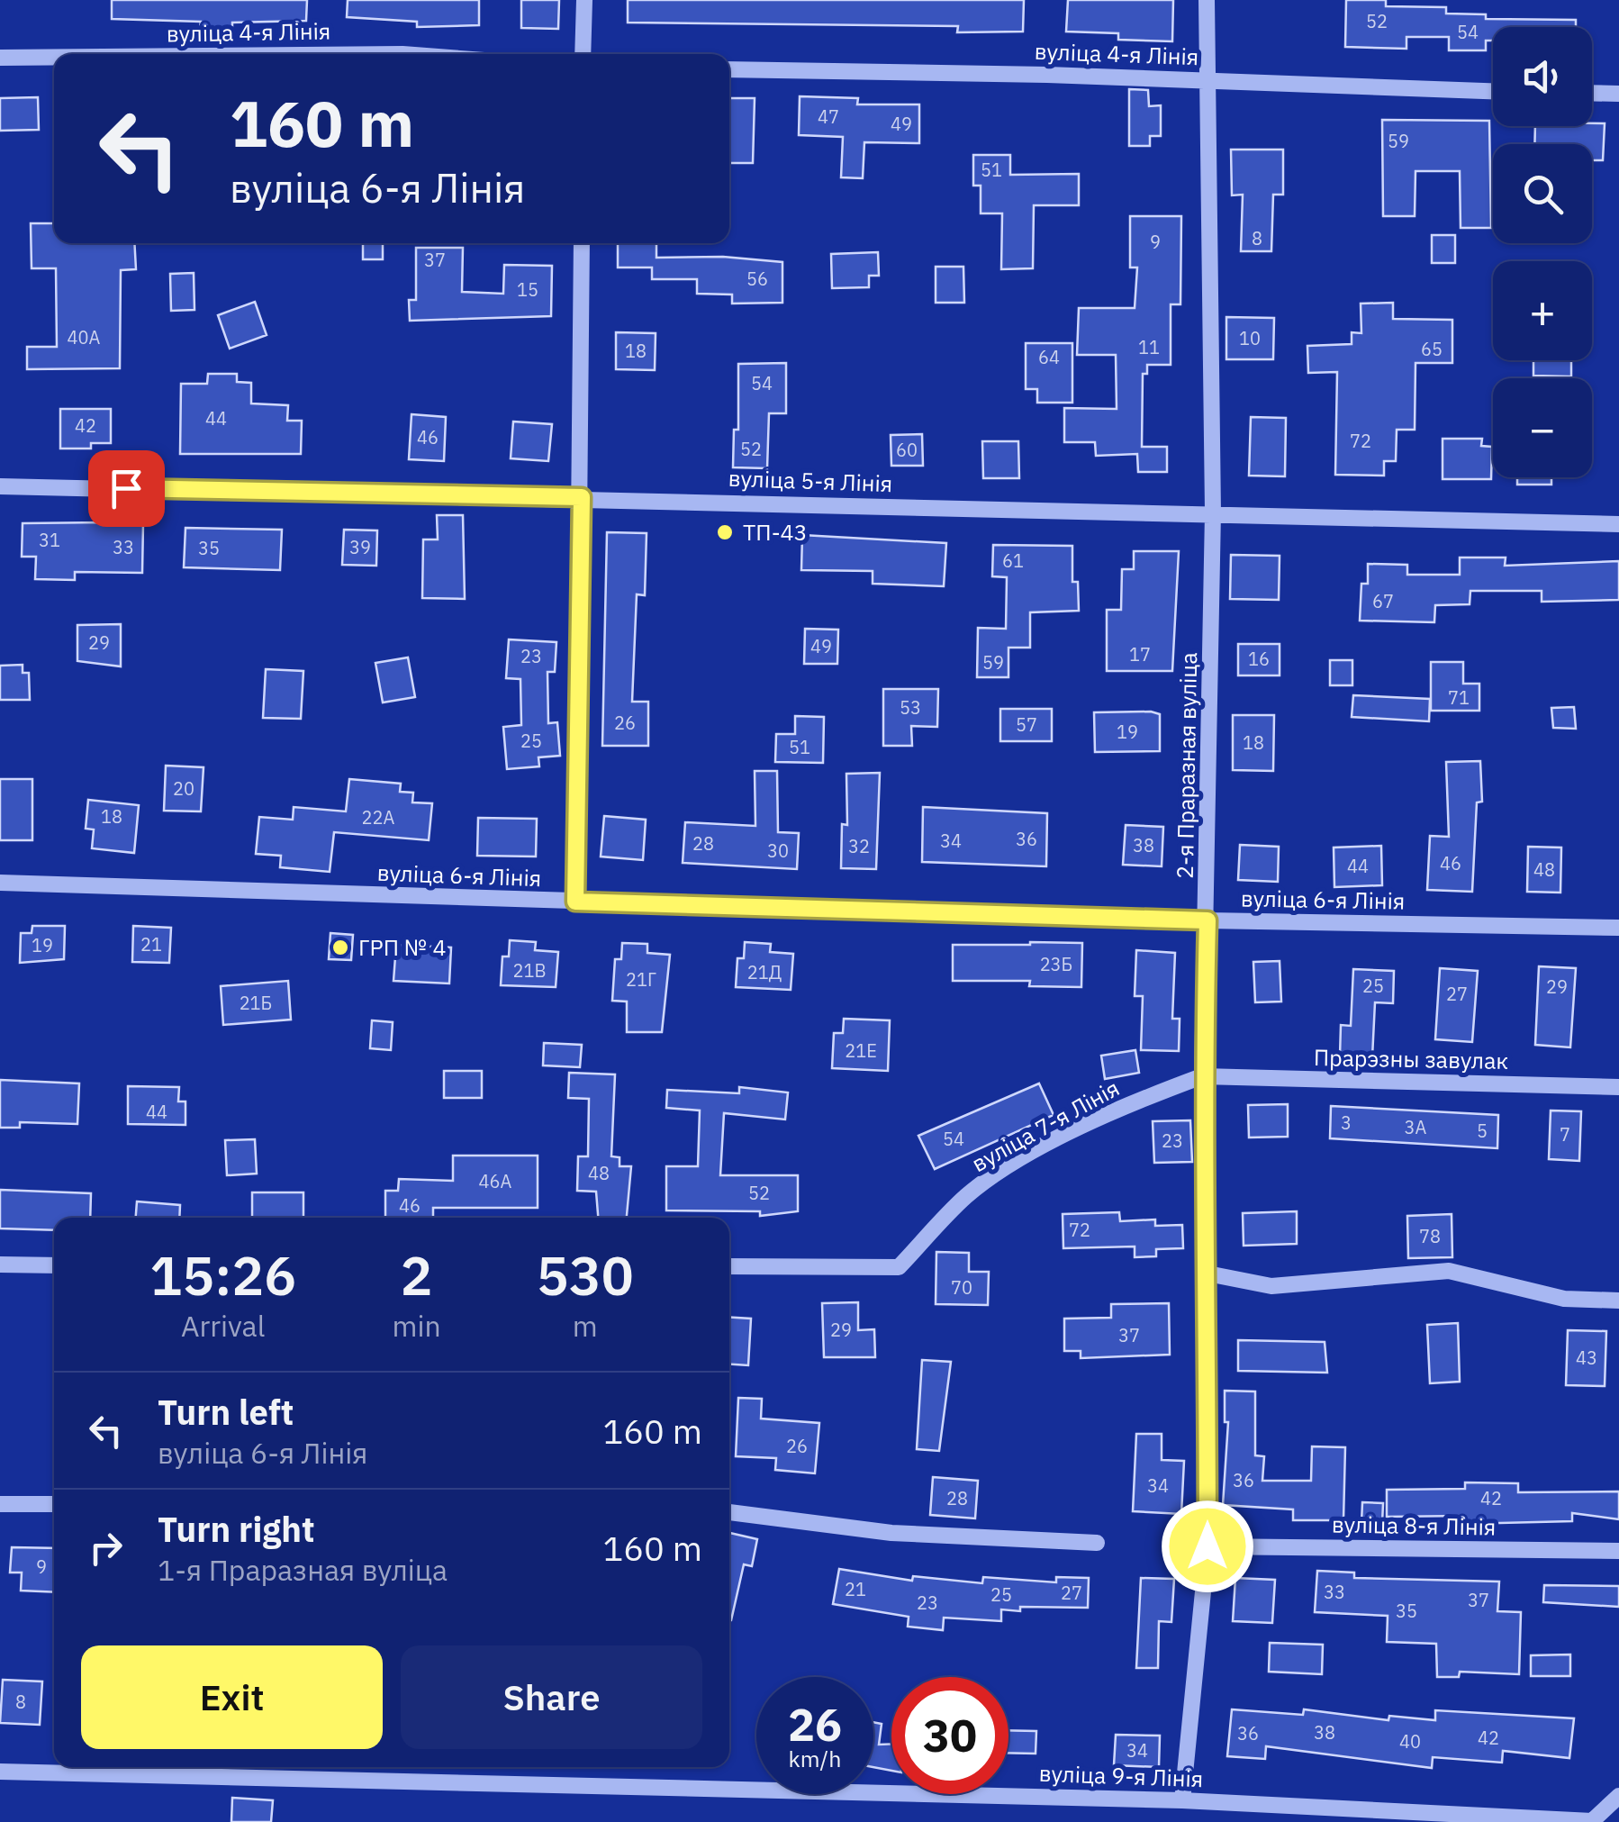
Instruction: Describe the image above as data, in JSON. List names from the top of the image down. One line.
{"streets":{"street":["вуліца 4-я Лінія","вуліца 5-я Лінія","2-я Праразная вуліца","вуліца 6-я Лінія","Прарэзны завулак","вуліца 7-я Лінія","вуліца 8-я Лінія","вуліца 9-я Лінія"]},"crossings":[["вуліца 4-я Лінія","2-я Праразная вуліца"],["вуліца 5-я Лінія","2-я Праразная вуліца"],["2-я Праразная вуліца","вуліца 6-я Лінія"],["2-я Праразная вуліца","Прарэзны завулак"],["2-я Праразная вуліца","вуліца 7-я Лінія"],["2-я Праразная вуліца","вуліца 8-я Лінія"],["2-я Праразная вуліца","вуліца 9-я Лінія"],["Прарэзны завулак","вуліца 7-я Лінія"]],"places":["ТП-43","ГРП № 4"],"house_numbers":["52","54","47","49","59","51","8","9","37","56","15","40А","10","11","65","18","64","54","44","42","46","72","52","60","31","33","39","35","61","67","29","49","17","23","16","59","71","53","26","57","19","25","18","51","20","18","22А","36","34","28","38","32","30","46","44","48","21","19","23Б","21В","21Д","21Г","25","29","27","21Б","21Е","44","3","3А","5","7","54","23","48","46А","52","46","72","78","70","29","37","43","26","36","34","28","42","9","21","33","27","25","37","23","35","8","38","36","42","40","34"],"page":{"map_buttons":["+","−"],"turn":["160 m","вуліца 6-я Лінія"],"eta":["15:26","Arrival","2","min","530","m"],"list":[{"name":"Turn left","note":"вуліца 6-я Лінія","value":"160 m"},{"name":"Turn right","note":"1-я Праразная вуліца","value":"160 m"}],"buttons":["Exit","Share"],"speed":"26 km/h","limit":"30"}}
